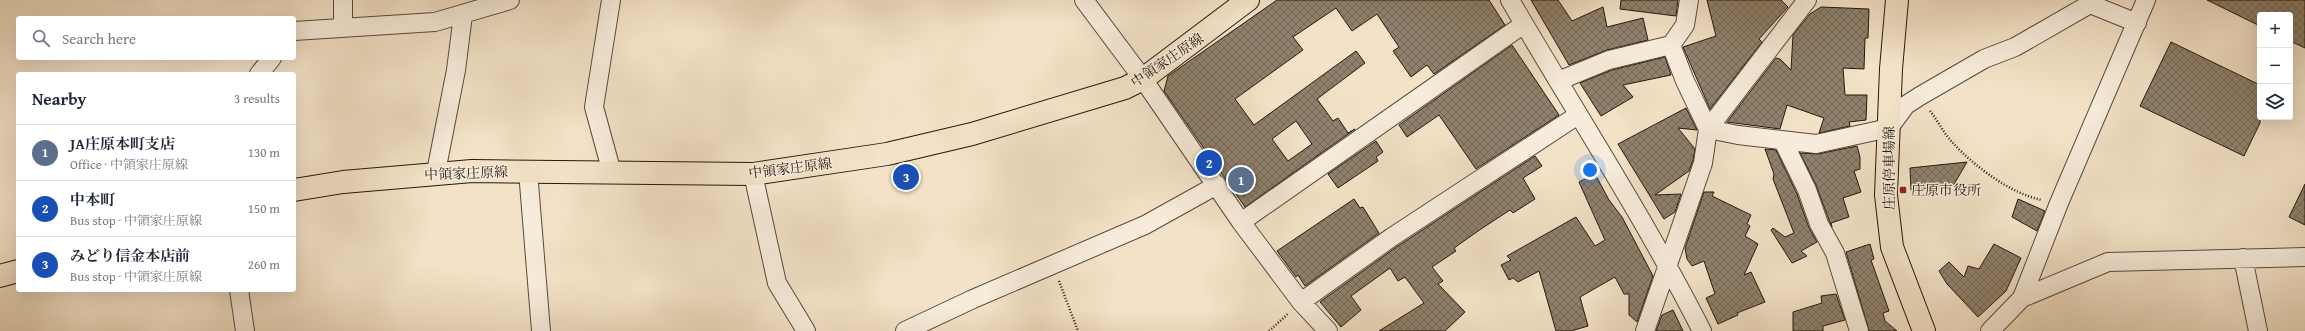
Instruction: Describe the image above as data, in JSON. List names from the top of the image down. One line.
{"streets":{"main road":["中領家庄原線","庄原停車場線"]},"places":{"transit":["庄原市役所"]},"page":{"map_buttons":["+","−"],"search":"Search here","heading":["Nearby","3 results"],"list":[{"mark":"1","name":"JA庄原本町支店","note":"Office · 中領家庄原線","value":"130 m"},{"mark":"2","name":"中本町","note":"Bus stop · 中領家庄原線","value":"150 m"},{"mark":"3","name":"みどり信金本店前","note":"Bus stop · 中領家庄原線","value":"260 m"}],"pins":["2","3","1"]}}
